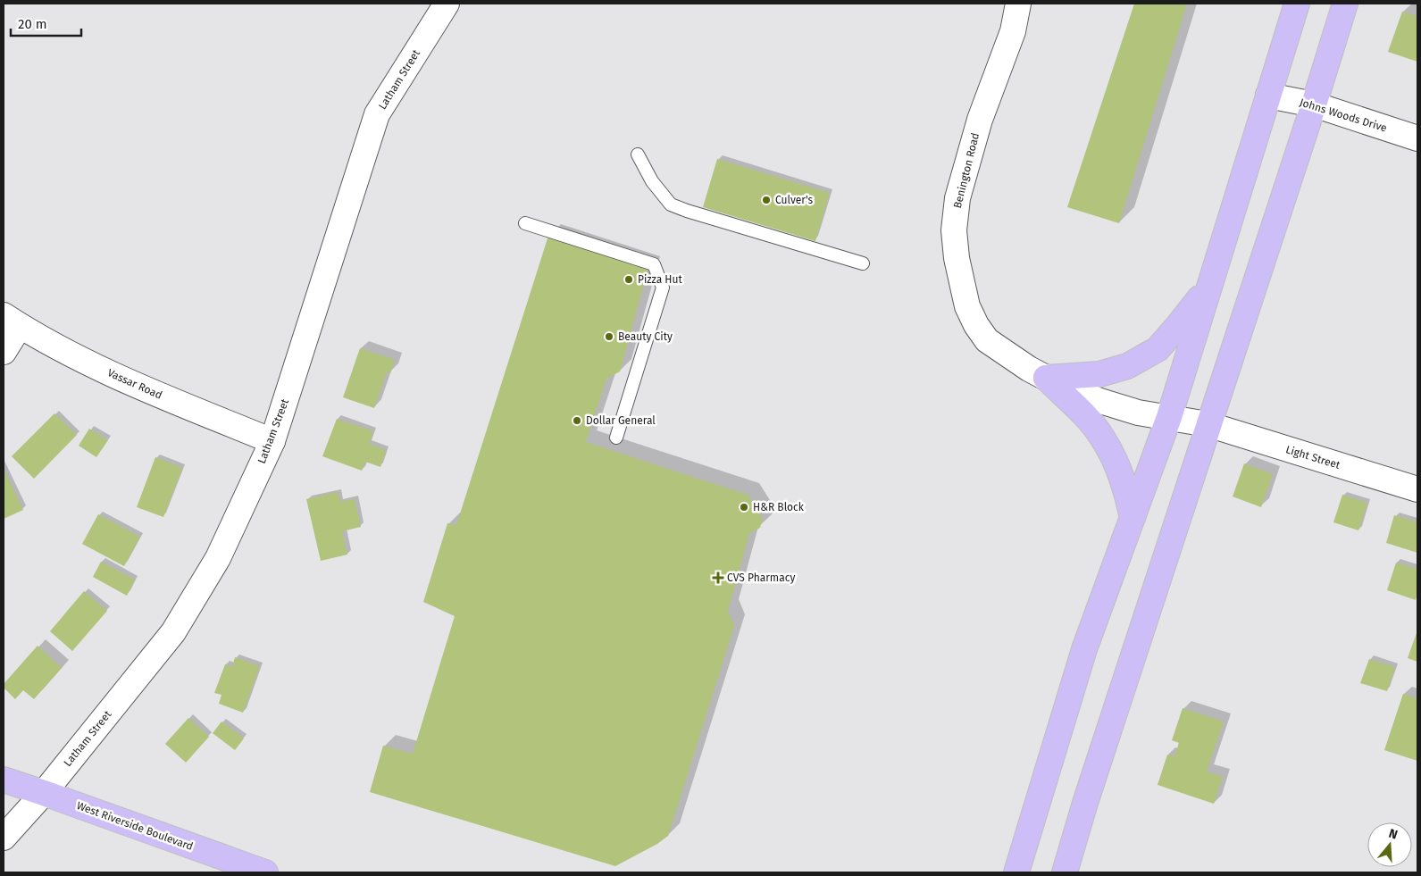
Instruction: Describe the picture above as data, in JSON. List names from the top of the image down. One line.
{"streets":{"main road":["West Riverside Boulevard"],"street":["Latham Street","Johns Woods Drive","Benington Road","Vassar Road","Light Street"]},"crossings":[["Latham Street","Vassar Road"],["Latham Street","West Riverside Boulevard"],["Benington Road","Light Street"]],"places":{"other":["Culver's","Pizza Hut","Beauty City","Dollar General","H&R Block"],"health":["CVS Pharmacy"]},"scale_bar":"20 m","north":"top"}
